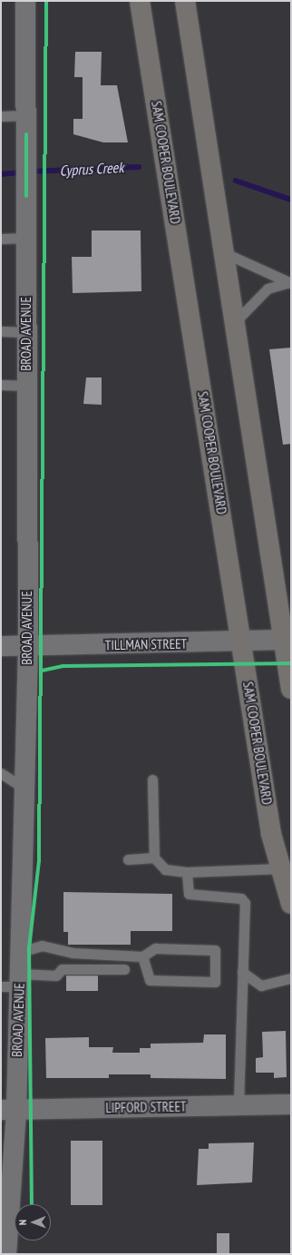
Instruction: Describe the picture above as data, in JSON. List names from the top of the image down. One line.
{"streets":{"main road":["SAM COOPER BOULEVARD"],"street":["BROAD AVENUE","TILLMAN STREET","LIPFORD STREET"]},"crossings":[["SAM COOPER BOULEVARD","TILLMAN STREET"],["BROAD AVENUE","TILLMAN STREET"],["BROAD AVENUE","LIPFORD STREET"]],"water":["Cyprus Creek"],"north":"left"}
